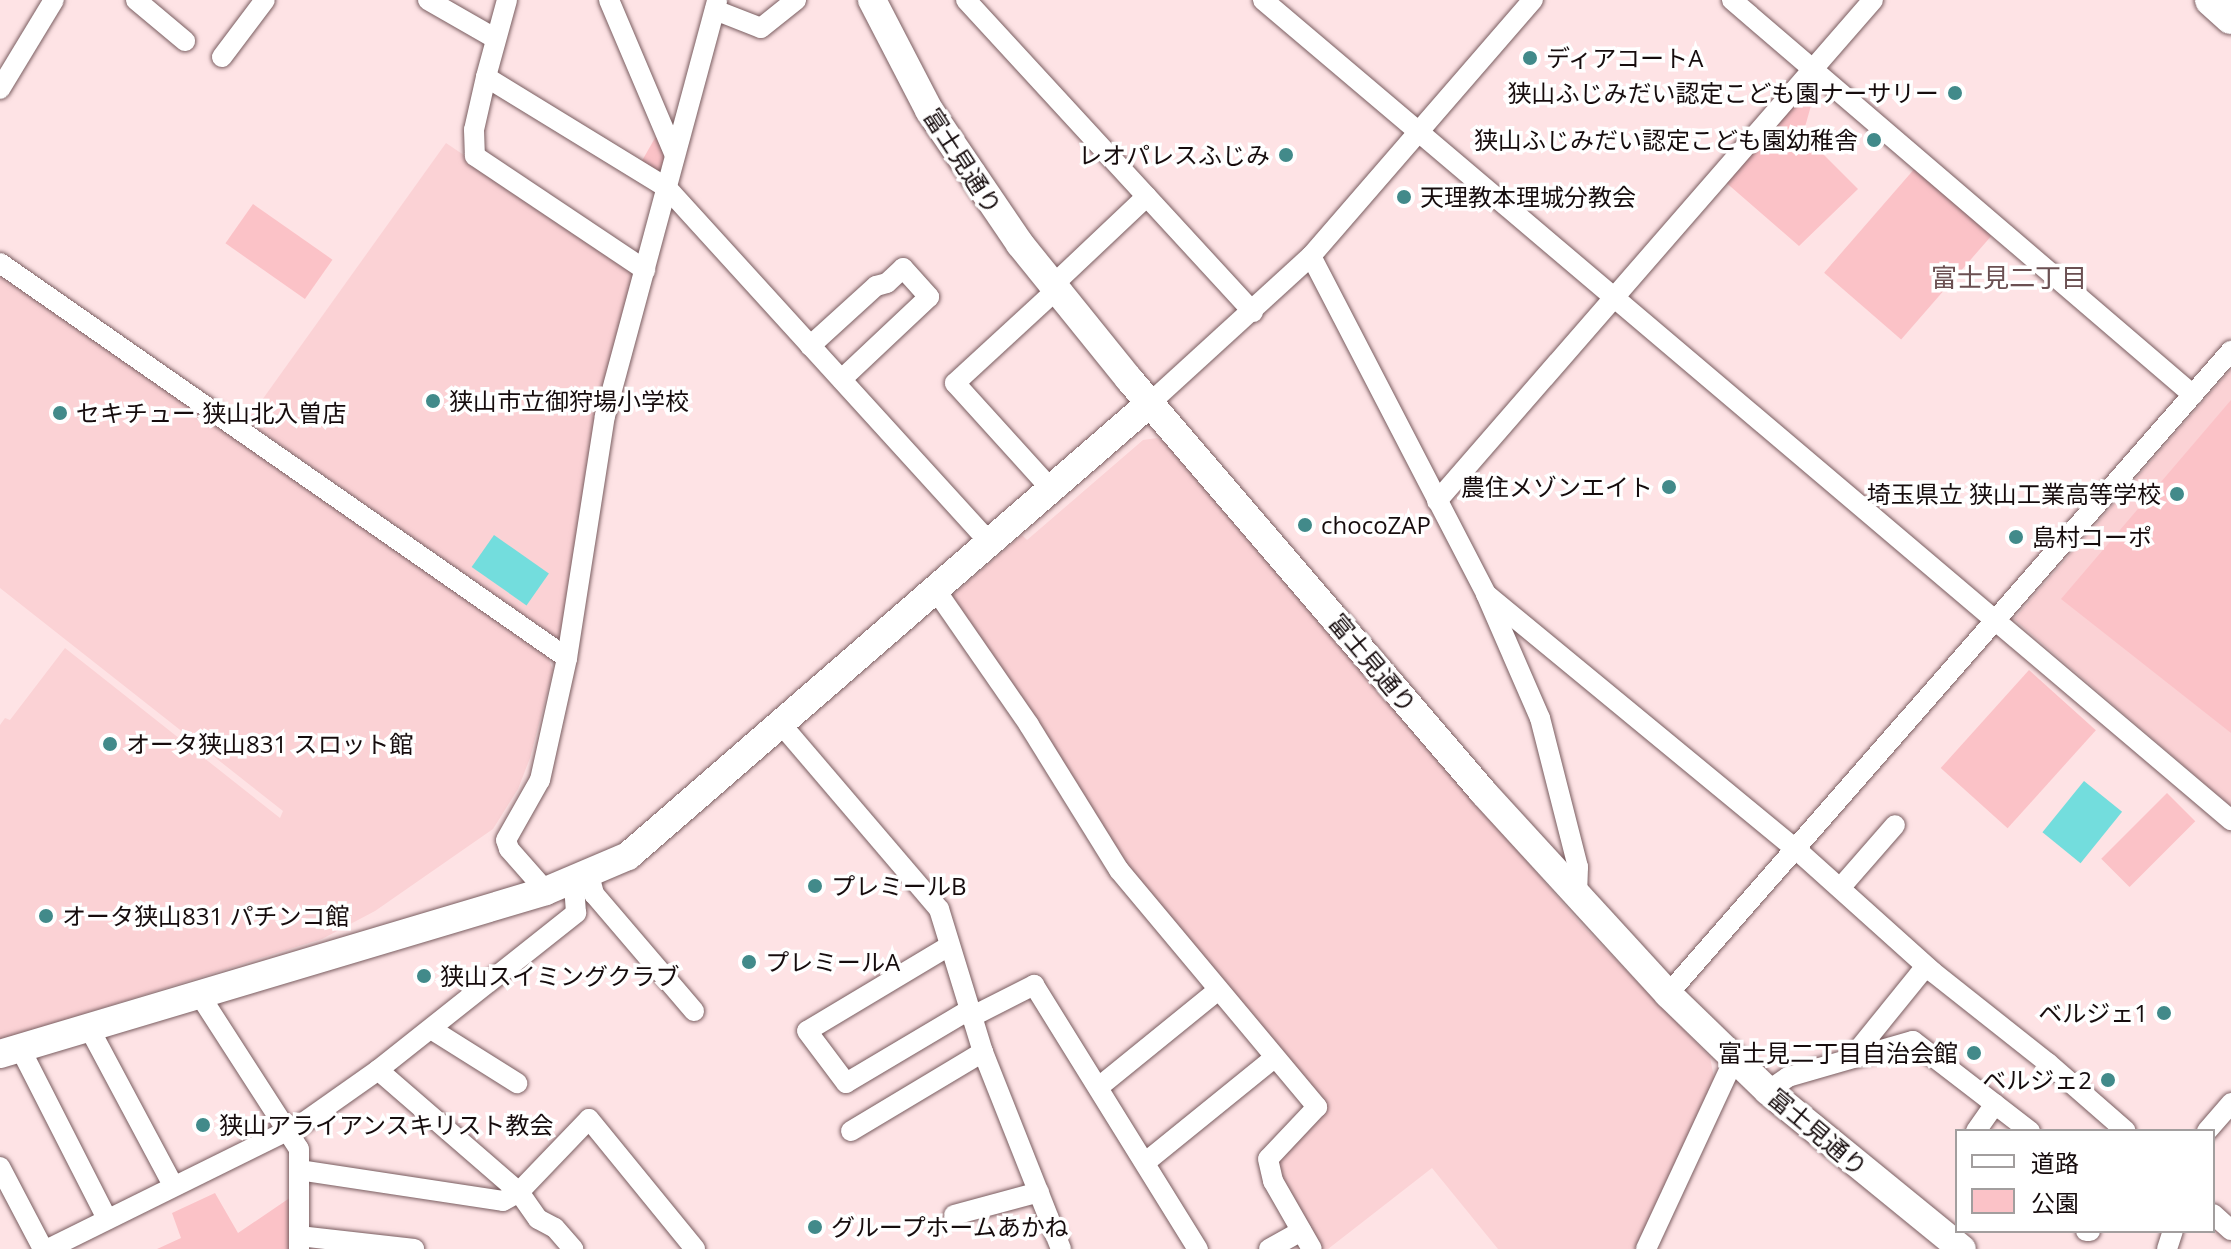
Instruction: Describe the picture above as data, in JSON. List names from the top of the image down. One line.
{"streets":{"street":["富士見通り"]},"districts":["富士見二丁目"],"places":["ディアコートA","狭山ふじみだい認定こども園ナーサリー","狭山ふじみだい認定こども園幼稚舎","レオパレスふじみ","天理教本理城分教会","狭山市立御狩場小学校","セキチュー 狭山北入曽店","農住メゾンエイト","埼玉県立 狭山工業高等学校","chocoZAP","島村コーポ","オータ狭山831 スロット館","プレミールB","オータ狭山831 パチンコ館","プレミールA","狭山スイミングクラブ","ベルジェ1","富士見二丁目自治会館","ベルジェ2","狭山アライアンスキリスト教会","グループホームあかね"],"legend":["道路","公園"]}
